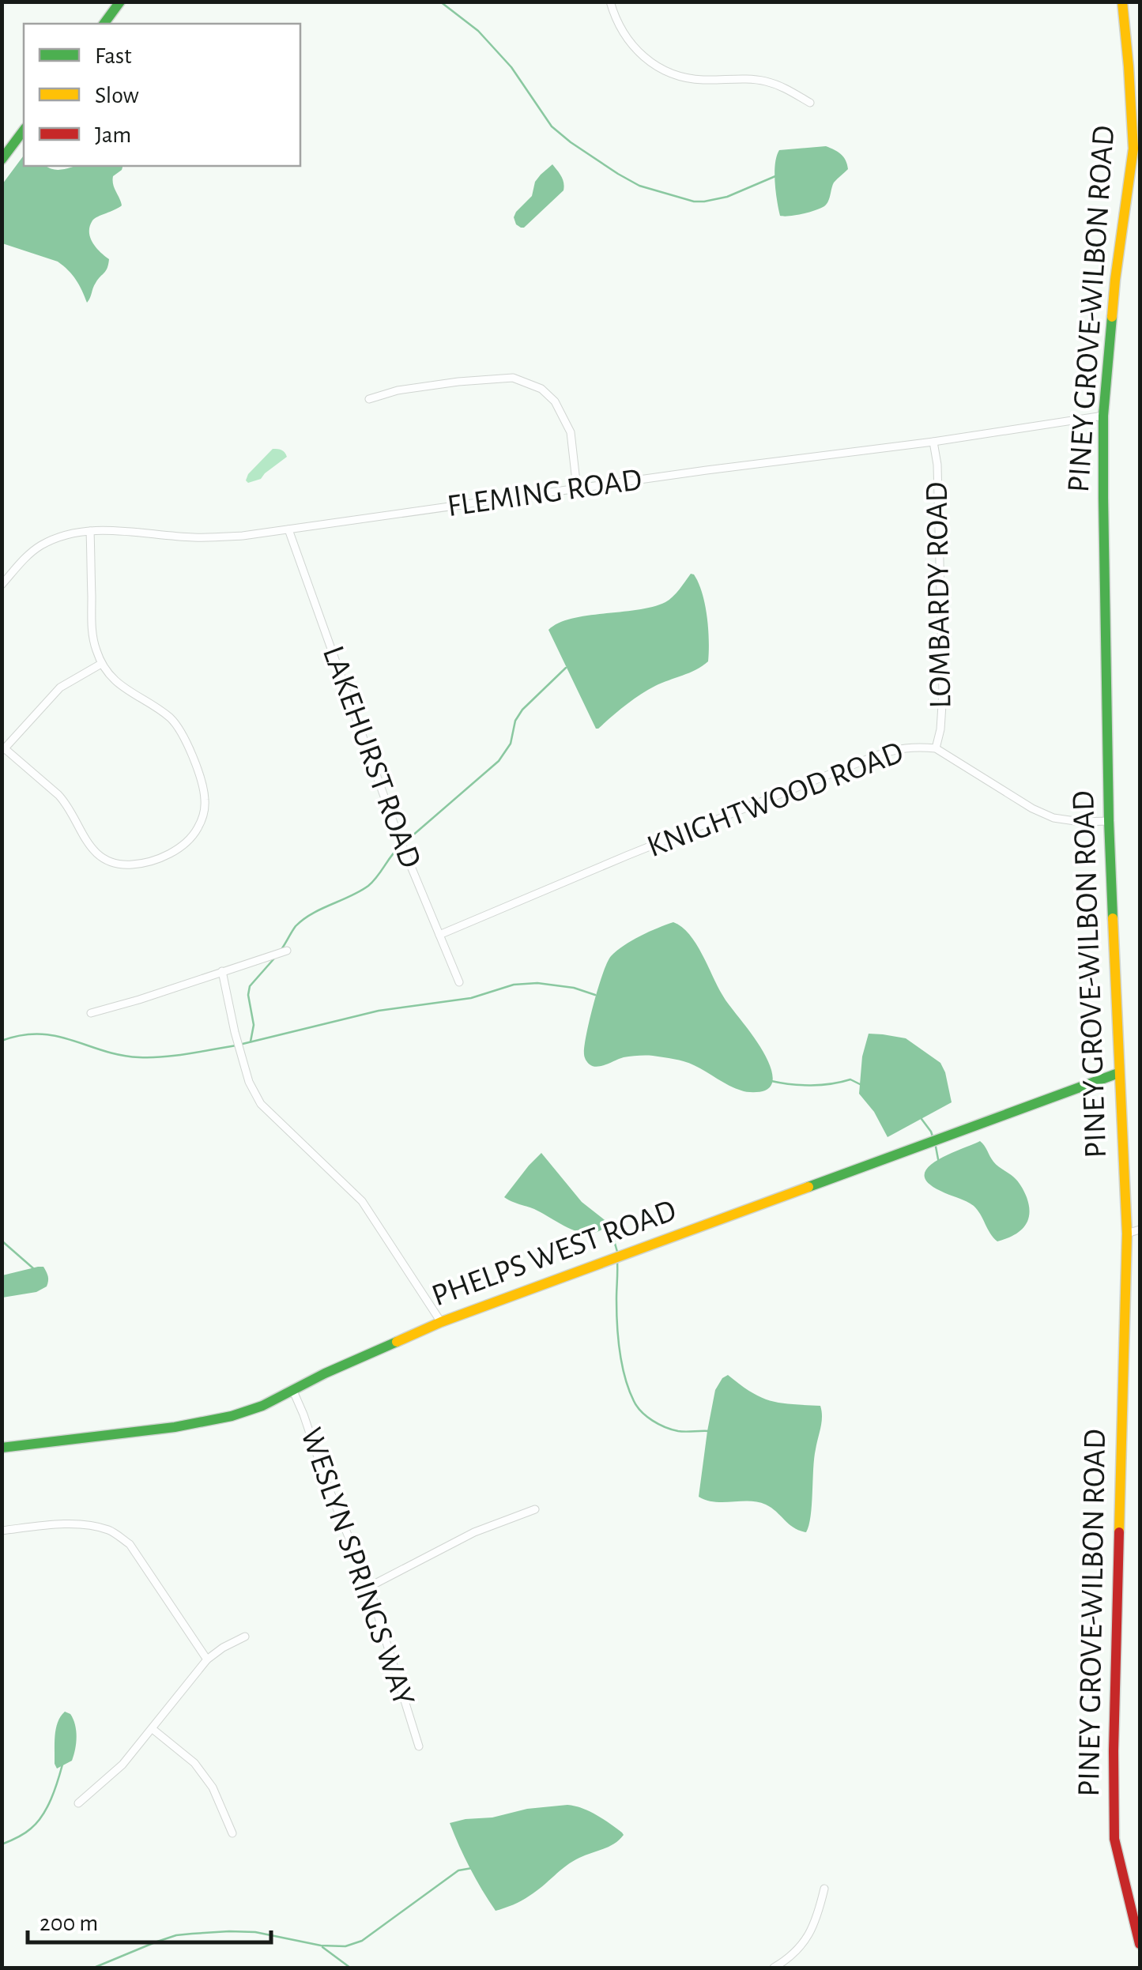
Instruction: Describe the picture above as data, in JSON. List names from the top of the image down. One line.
{"streets":{"street":["PINEY GROVE-WILBON ROAD","FLEMING ROAD","LOMBARDY ROAD","LAKEHURST ROAD","KNIGHTWOOD ROAD","PHELPS WEST ROAD","WESLYN SPRINGS WAY"]},"crossings":[["PINEY GROVE-WILBON ROAD","FLEMING ROAD"],["PINEY GROVE-WILBON ROAD","KNIGHTWOOD ROAD"],["PINEY GROVE-WILBON ROAD","PHELPS WEST ROAD"],["FLEMING ROAD","LOMBARDY ROAD"],["FLEMING ROAD","LAKEHURST ROAD"],["LOMBARDY ROAD","KNIGHTWOOD ROAD"],["LAKEHURST ROAD","KNIGHTWOOD ROAD"],["PHELPS WEST ROAD","WESLYN SPRINGS WAY"]],"legend":["Fast","Slow","Jam"],"scale_bar":"200 m"}
